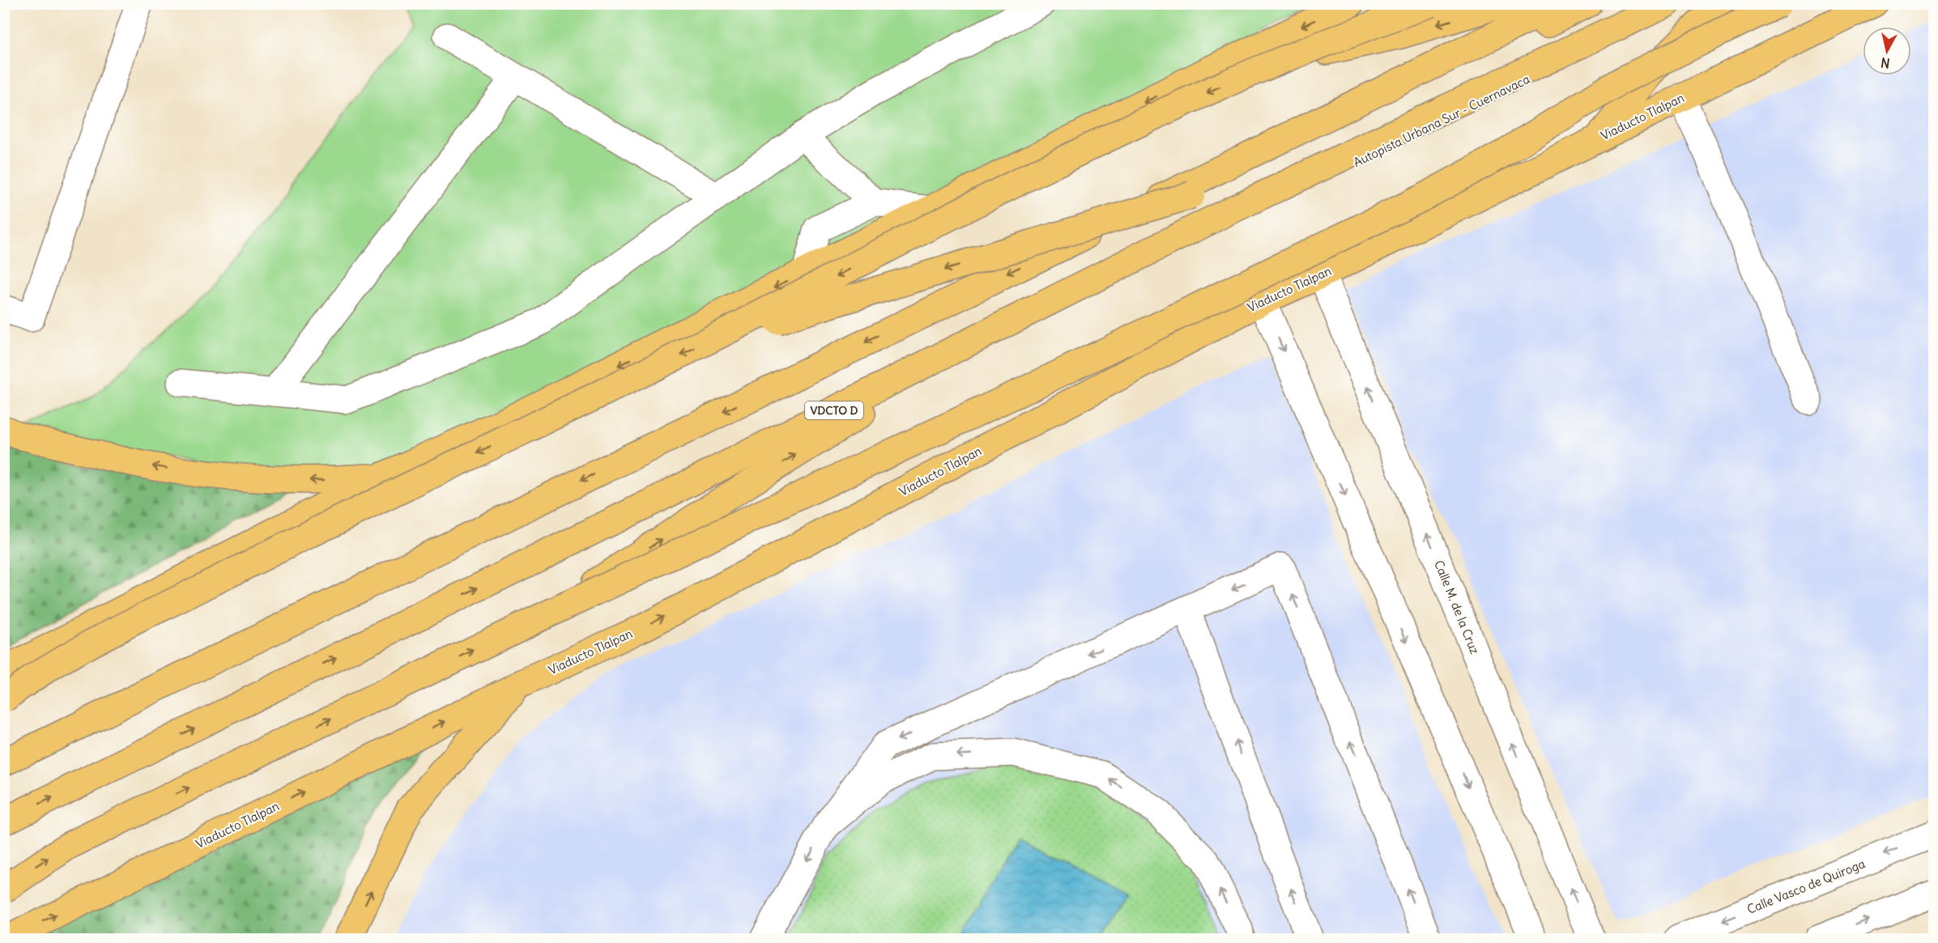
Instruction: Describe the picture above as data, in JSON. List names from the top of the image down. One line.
{"streets":{"main road":["Viaducto Tlalpan","Autopista Urbana Sur - Cuernavaca","VDCTO D"],"street":["Calle M. de la Cruz","Calle Vasco de Quiroga"]},"crossings":[["Viaducto Tlalpan","Calle M. de la Cruz"]],"north":"bottom"}
